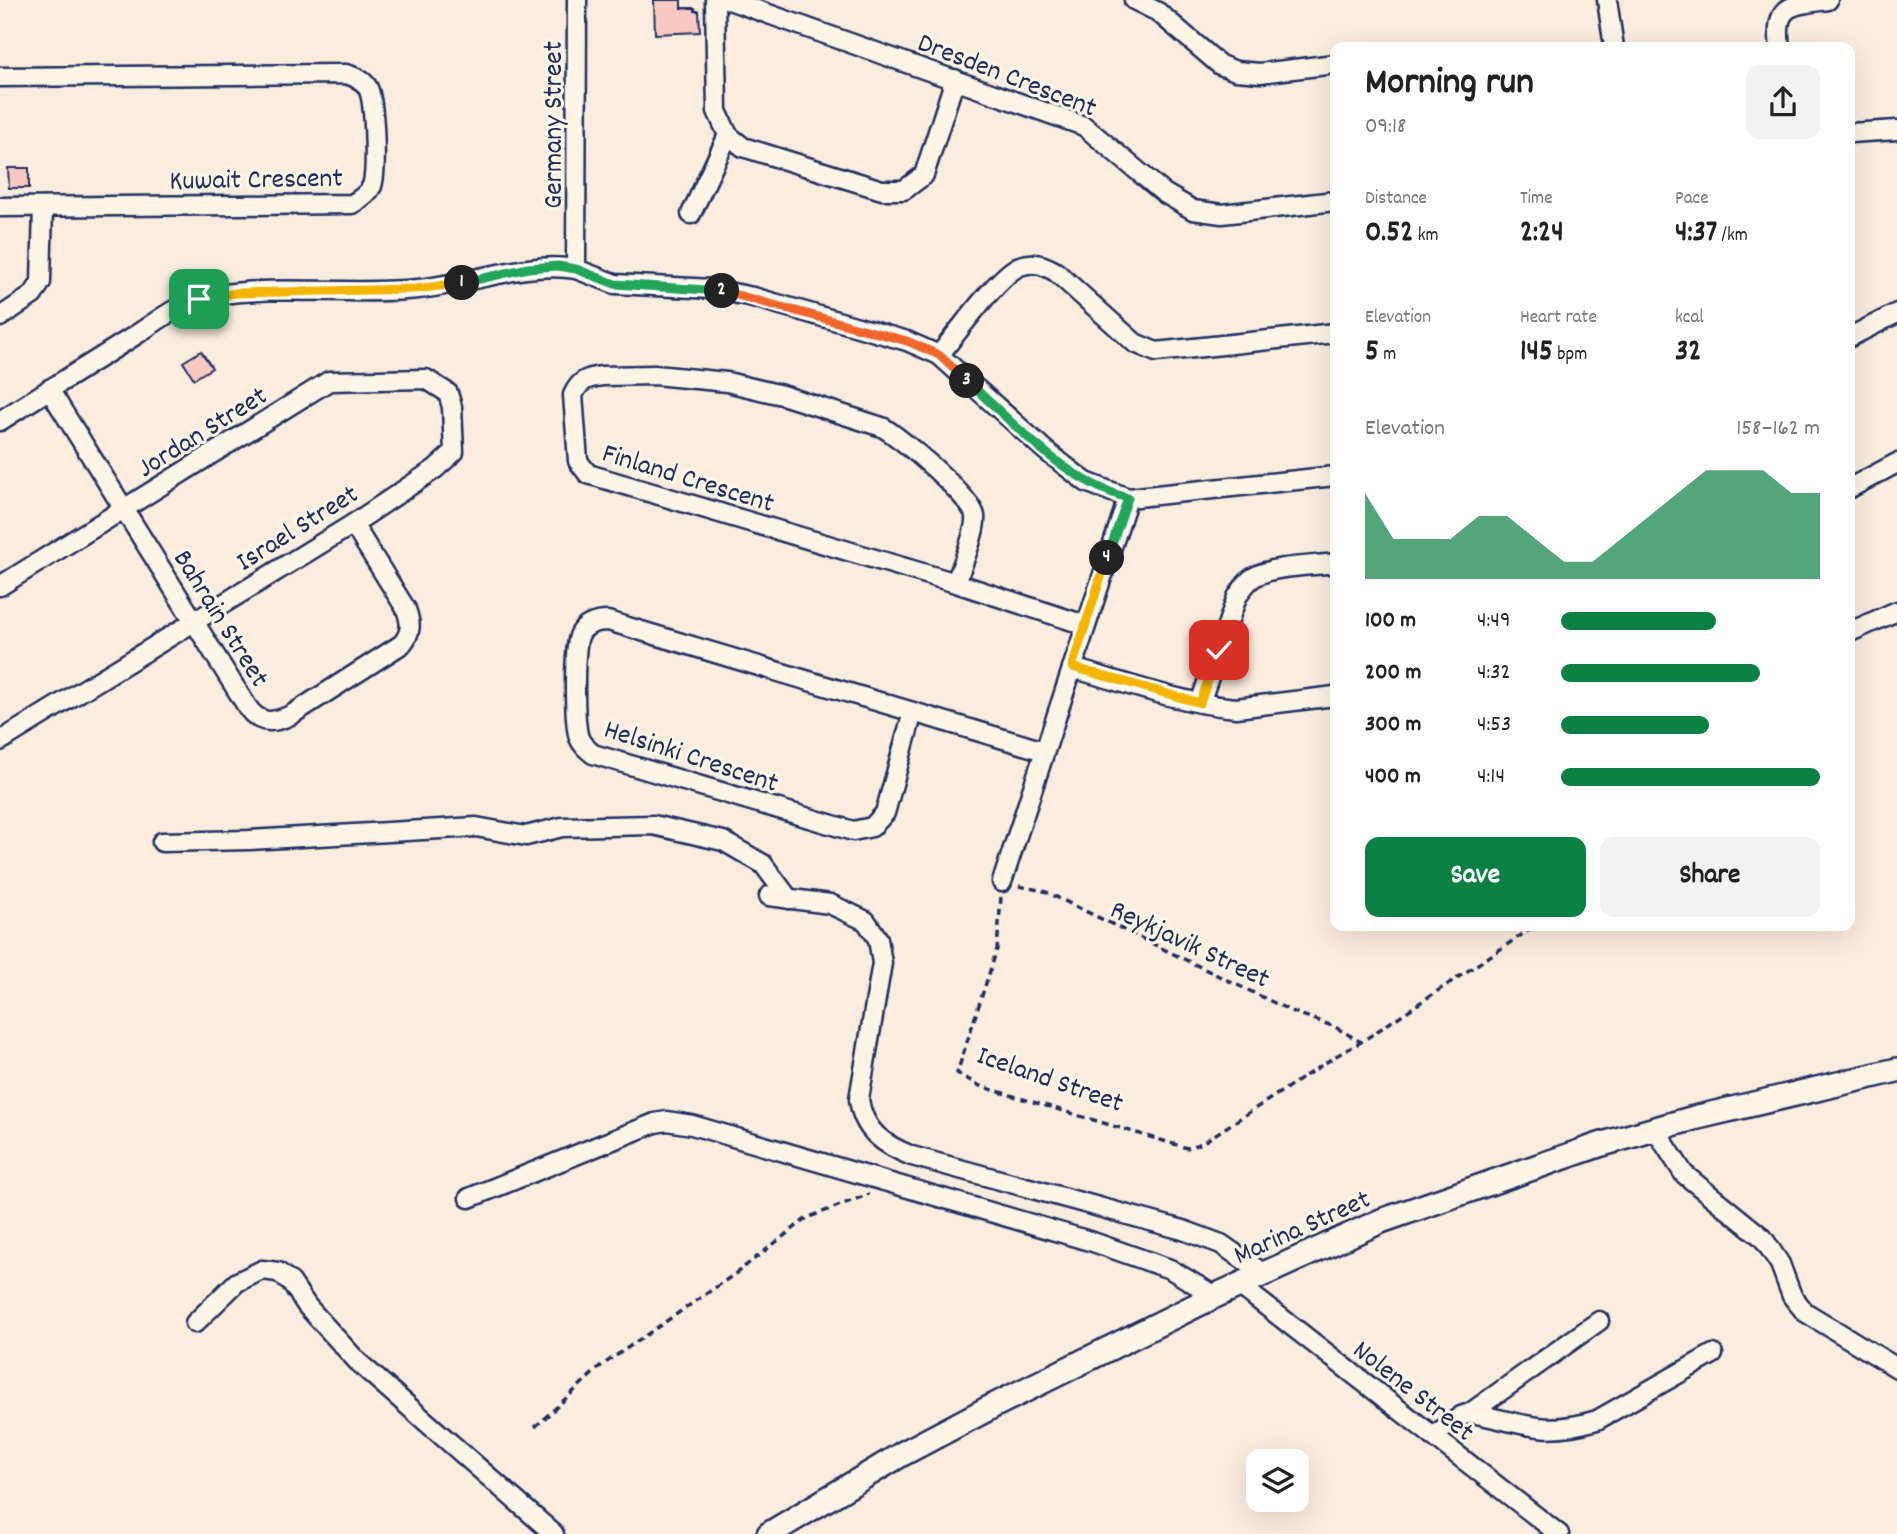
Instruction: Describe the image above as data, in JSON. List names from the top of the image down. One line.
{"streets":{"main road":["Marina Street"],"street":["Dresden Crescent","Germany Street","Kuwait Crescent","Jordan Street","Finland Crescent","Israel Street","Bahrain Street","Helsinki Crescent","Nolene Street"],"path":["Reykjavik Street","Iceland Street"]},"crossings":[["Jordan Street","Israel Street"],["Jordan Street","Bahrain Street"],["Israel Street","Bahrain Street"],["Reykjavik Street","Iceland Street"],["Marina Street","Nolene Street"]],"page":{"heading":["Morning run","09:18"],"stats":[["Distance","0.52 km"],["Time","2:24"],["Pace","4:37 /km"],["Elevation","5 m"],["Heart rate","145 bpm"],["kcal","32"]],"pins":["1","2","3","4"],"chart":["Elevation","158–162 m"],"list":[{"name":"100 m","note":"4:49"},{"name":"200 m","note":"4:32"},{"name":"300 m","note":"4:53"},{"name":"400 m","note":"4:14"}],"buttons":["Save","Share"]}}
